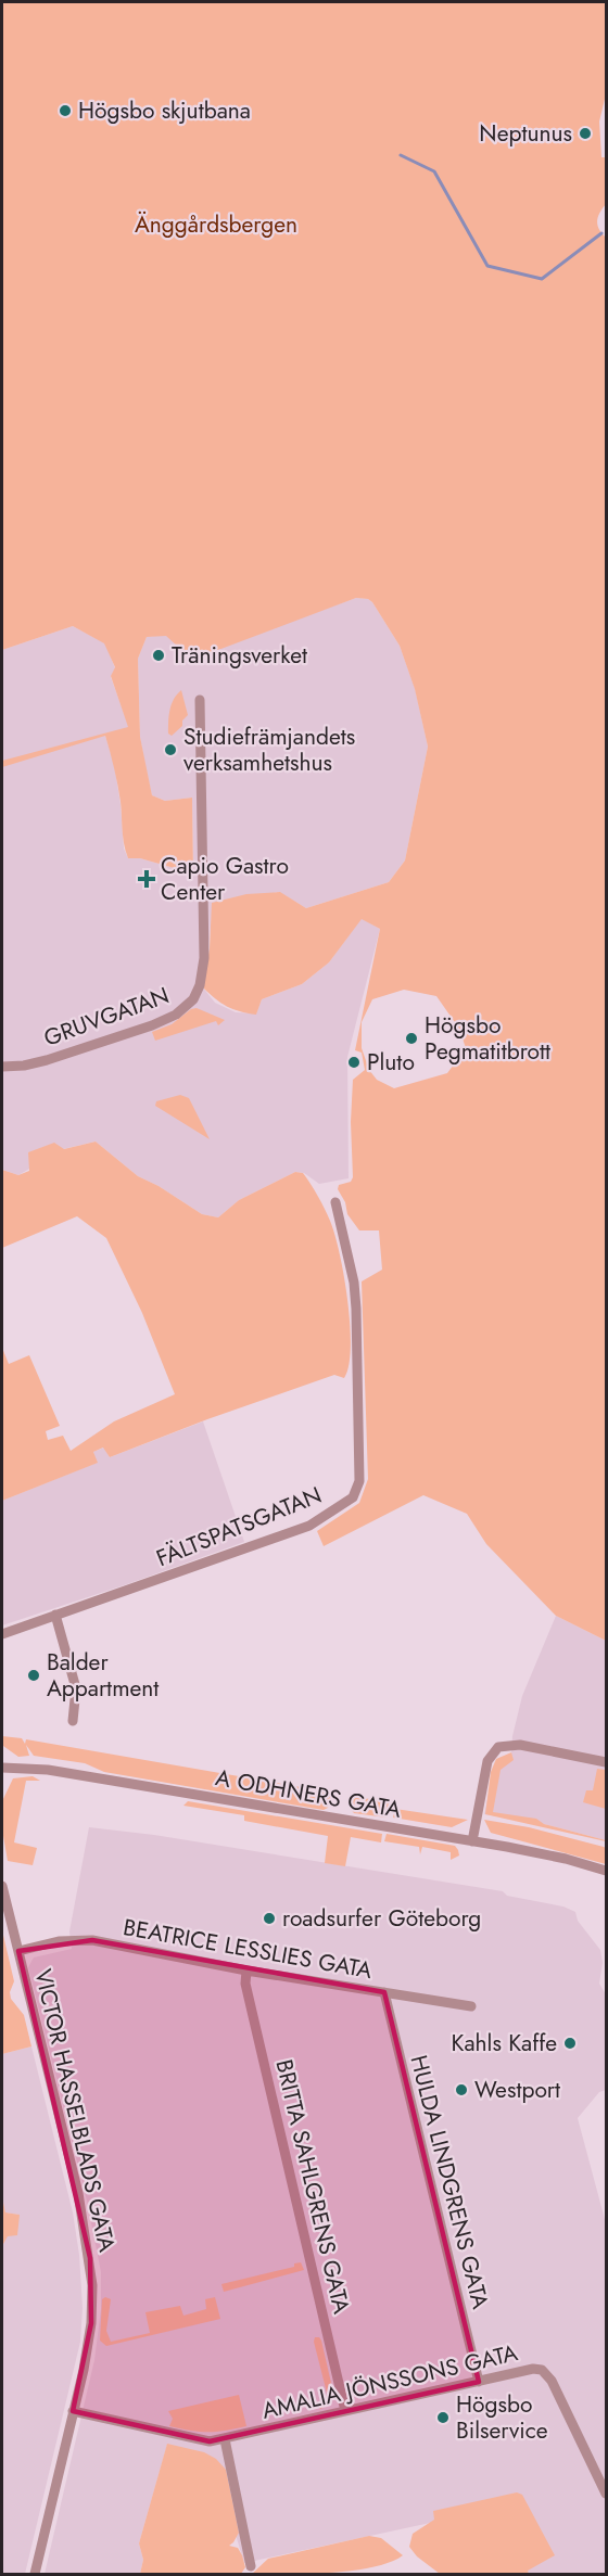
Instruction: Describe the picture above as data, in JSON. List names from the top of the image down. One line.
{"streets":{"street":["GRUVGATAN","FÄLTSPATSGATAN","A ODHNERS GATA","BEATRICE LESSLIES GATA","VICTOR HASSELBLADS GATA","HULDA LINDGRENS GATA","BRITTA SAHLGRENS GATA","AMALIA JÖNSSONS GATA"]},"crossings":[["BEATRICE LESSLIES GATA","VICTOR HASSELBLADS GATA"],["BEATRICE LESSLIES GATA","HULDA LINDGRENS GATA"],["BEATRICE LESSLIES GATA","BRITTA SAHLGRENS GATA"],["VICTOR HASSELBLADS GATA","AMALIA JÖNSSONS GATA"],["HULDA LINDGRENS GATA","AMALIA JÖNSSONS GATA"],["BRITTA SAHLGRENS GATA","AMALIA JÖNSSONS GATA"]],"parks":["Änggårdsbergen"],"places":{"other":["Högsbo skjutbana","Neptunus","Träningsverket","Studiefrämjandets verksamhetshus","Högsbo Pegmatitbrott","Pluto","Balder Appartment","roadsurfer Göteborg","Kahls Kaffe","Westport","Högsbo Bilservice"],"health":["Capio Gastro Center"]}}
